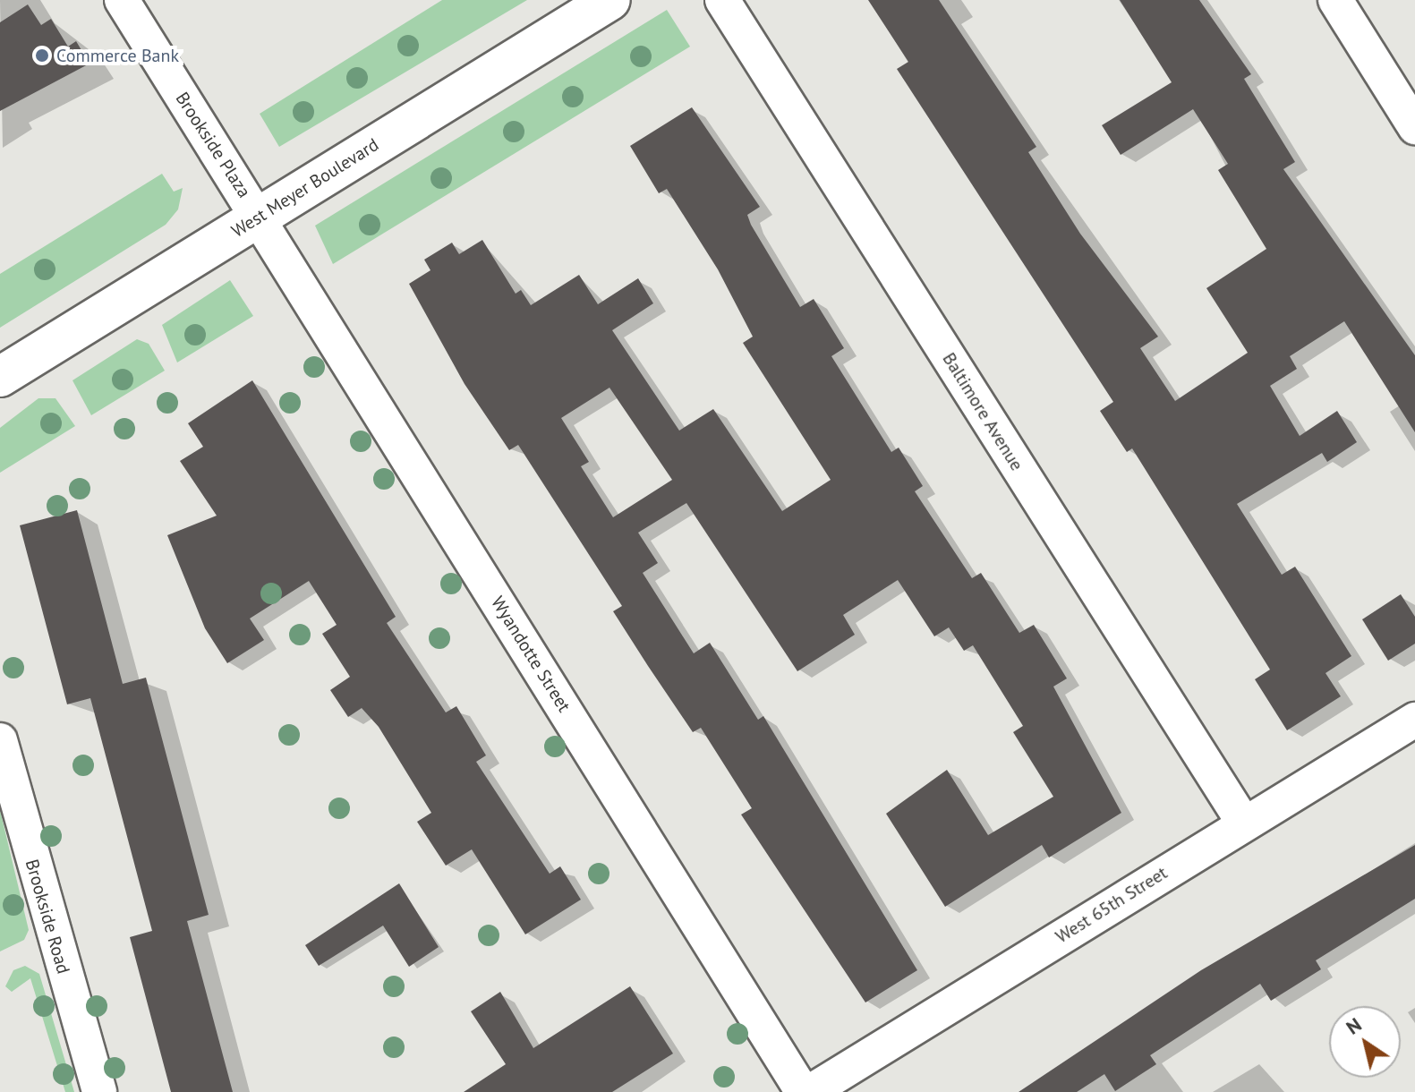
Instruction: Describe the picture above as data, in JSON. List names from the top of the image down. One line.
{"streets":{"main road":["West Meyer Boulevard"],"street":["Brookside Plaza","Baltimore Avenue","Wyandotte Street","West 65th Street","Brookside Road"]},"crossings":[["Brookside Plaza","West Meyer Boulevard"],["Brookside Plaza","Wyandotte Street"],["West Meyer Boulevard","Wyandotte Street"],["Baltimore Avenue","West 65th Street"]],"places":["Commerce Bank"],"north":"top left"}
